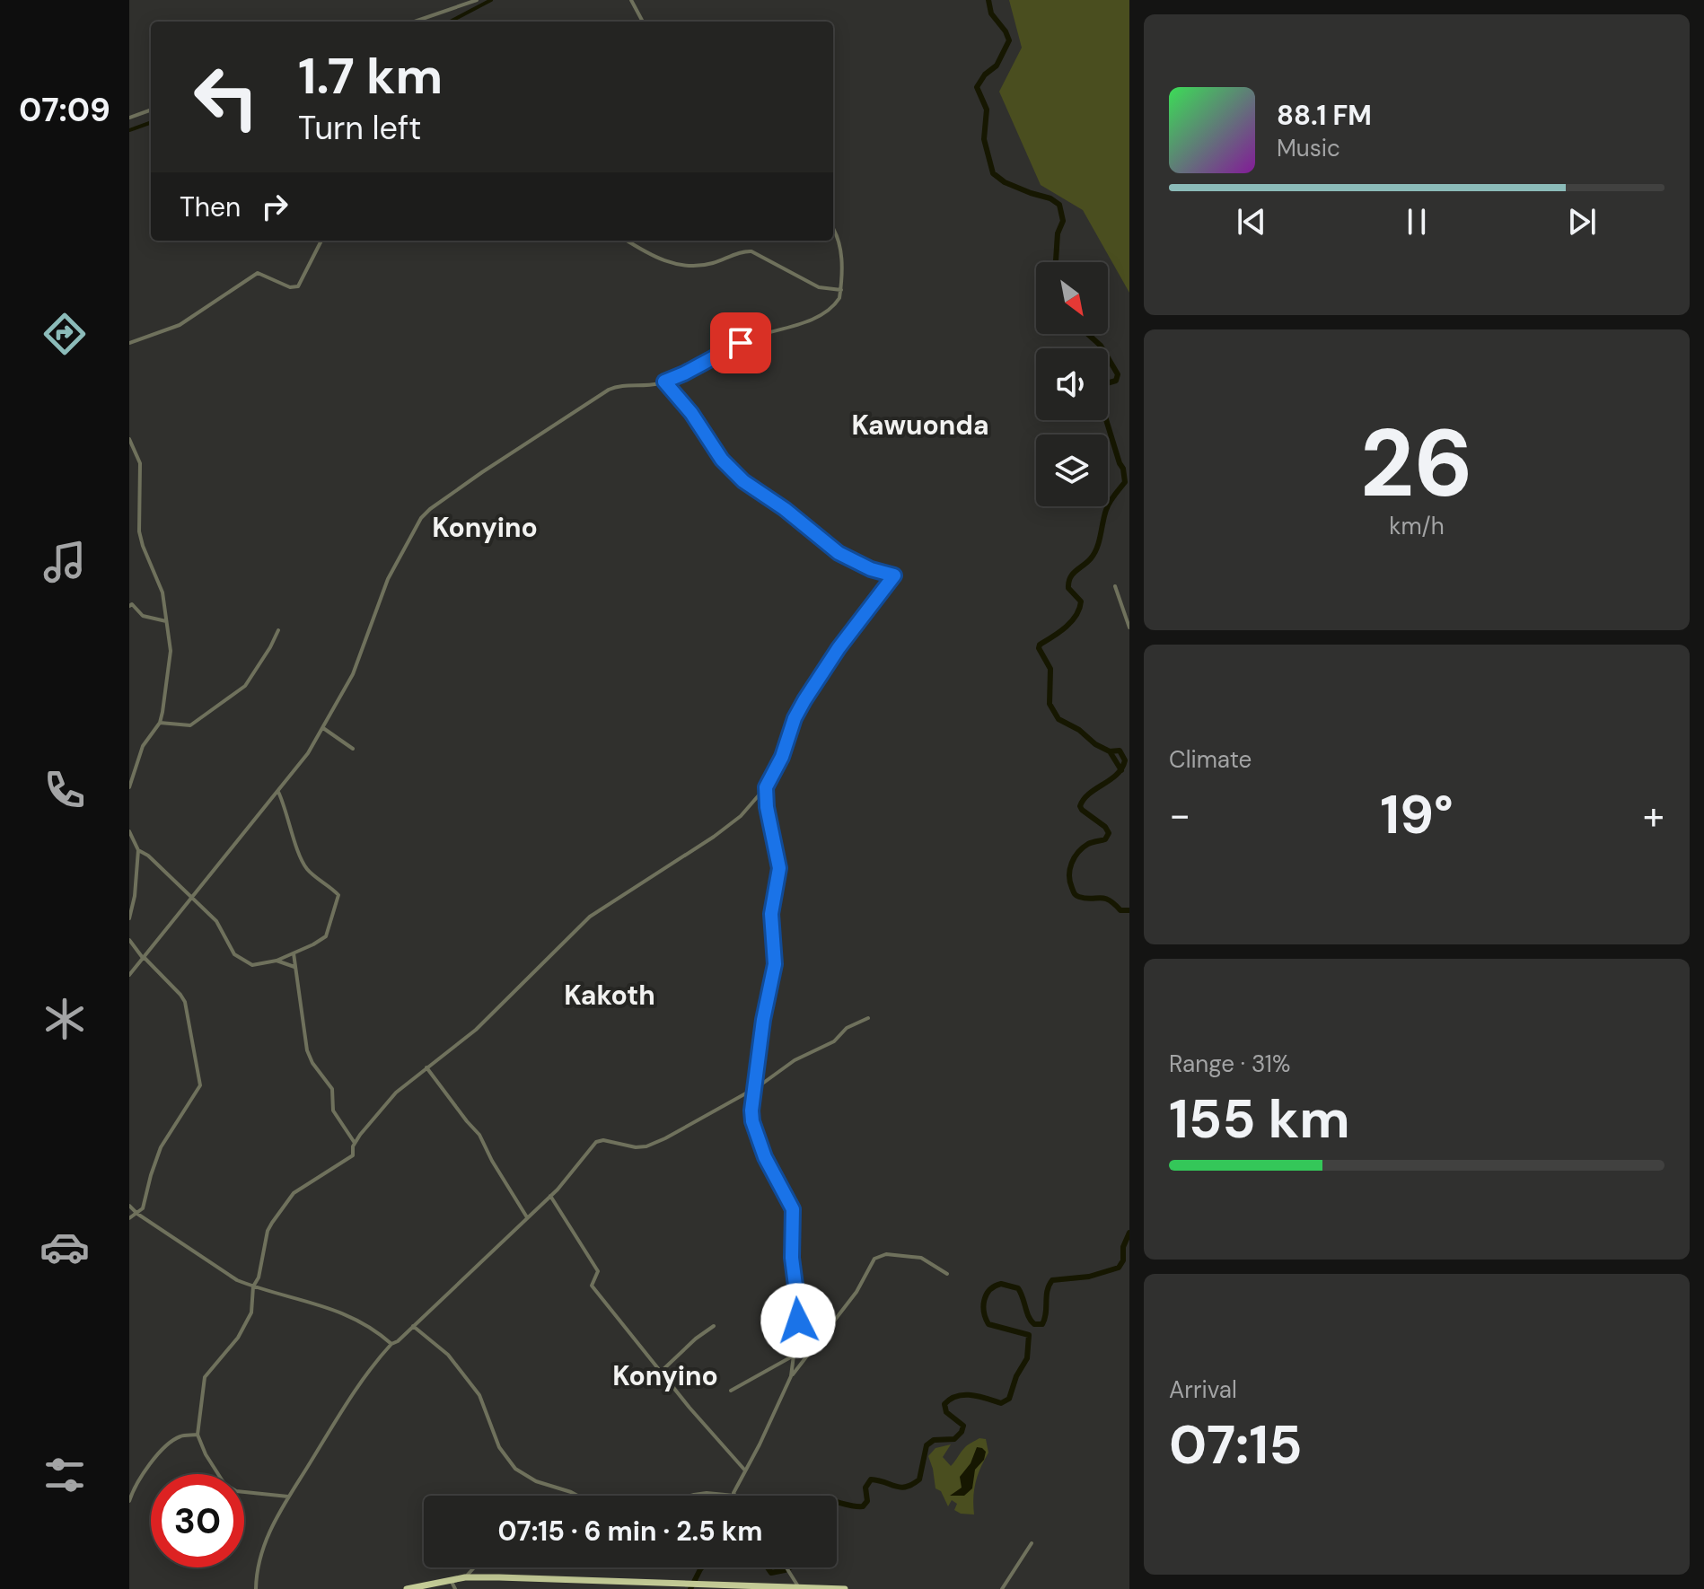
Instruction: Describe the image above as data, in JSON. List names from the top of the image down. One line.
{"districts":["Kawuonda","Konyino","Kakoth","Konyino"],"north":"bottom right","page":{"tabs":"07:09","turn":["1.7 km","Turn left"],"song":["88.1 FM","Music"],"then":"Then","tile":[["26","km/h"],"Climate",["Range · 31%","155 km"],["Arrival","07:15"]],"heat":["−","19°","+"],"limit":"30","trip":"07:15 · 6 min · 2.5 km"}}
